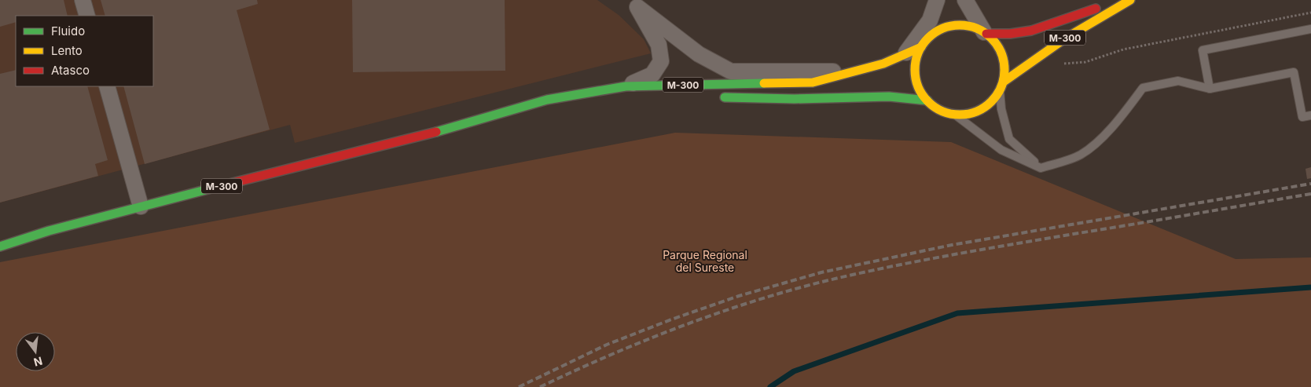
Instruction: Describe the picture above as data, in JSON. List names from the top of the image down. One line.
{"streets":{"main road":["M-300"]},"parks":["Parque Regional del Sureste"],"legend":["Fluido","Lento","Atasco"],"north":"bottom"}
